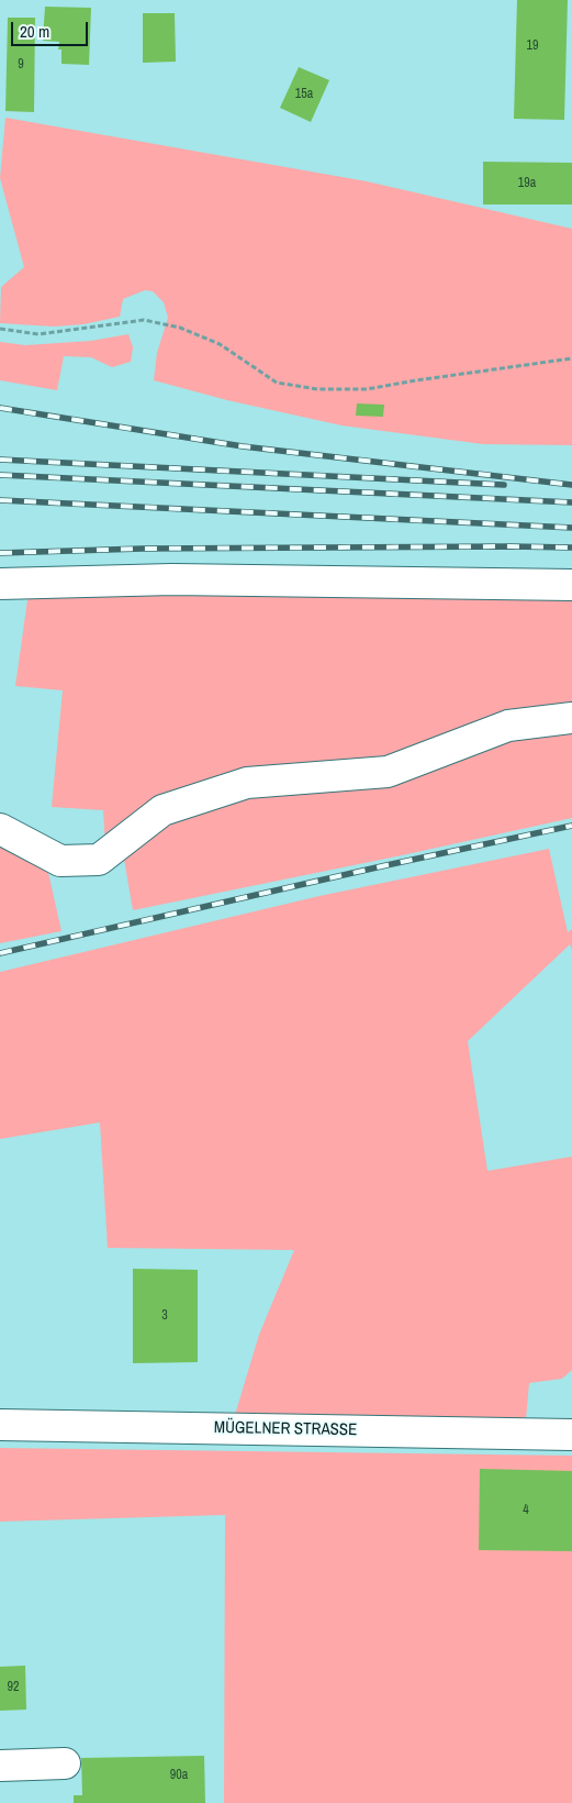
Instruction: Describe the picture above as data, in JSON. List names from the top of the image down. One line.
{"streets":{"street":["MÜGELNER STRASSE"]},"house_numbers":["19","9","15a","19a","3","4","92","90a"],"scale_bar":"20 m"}
